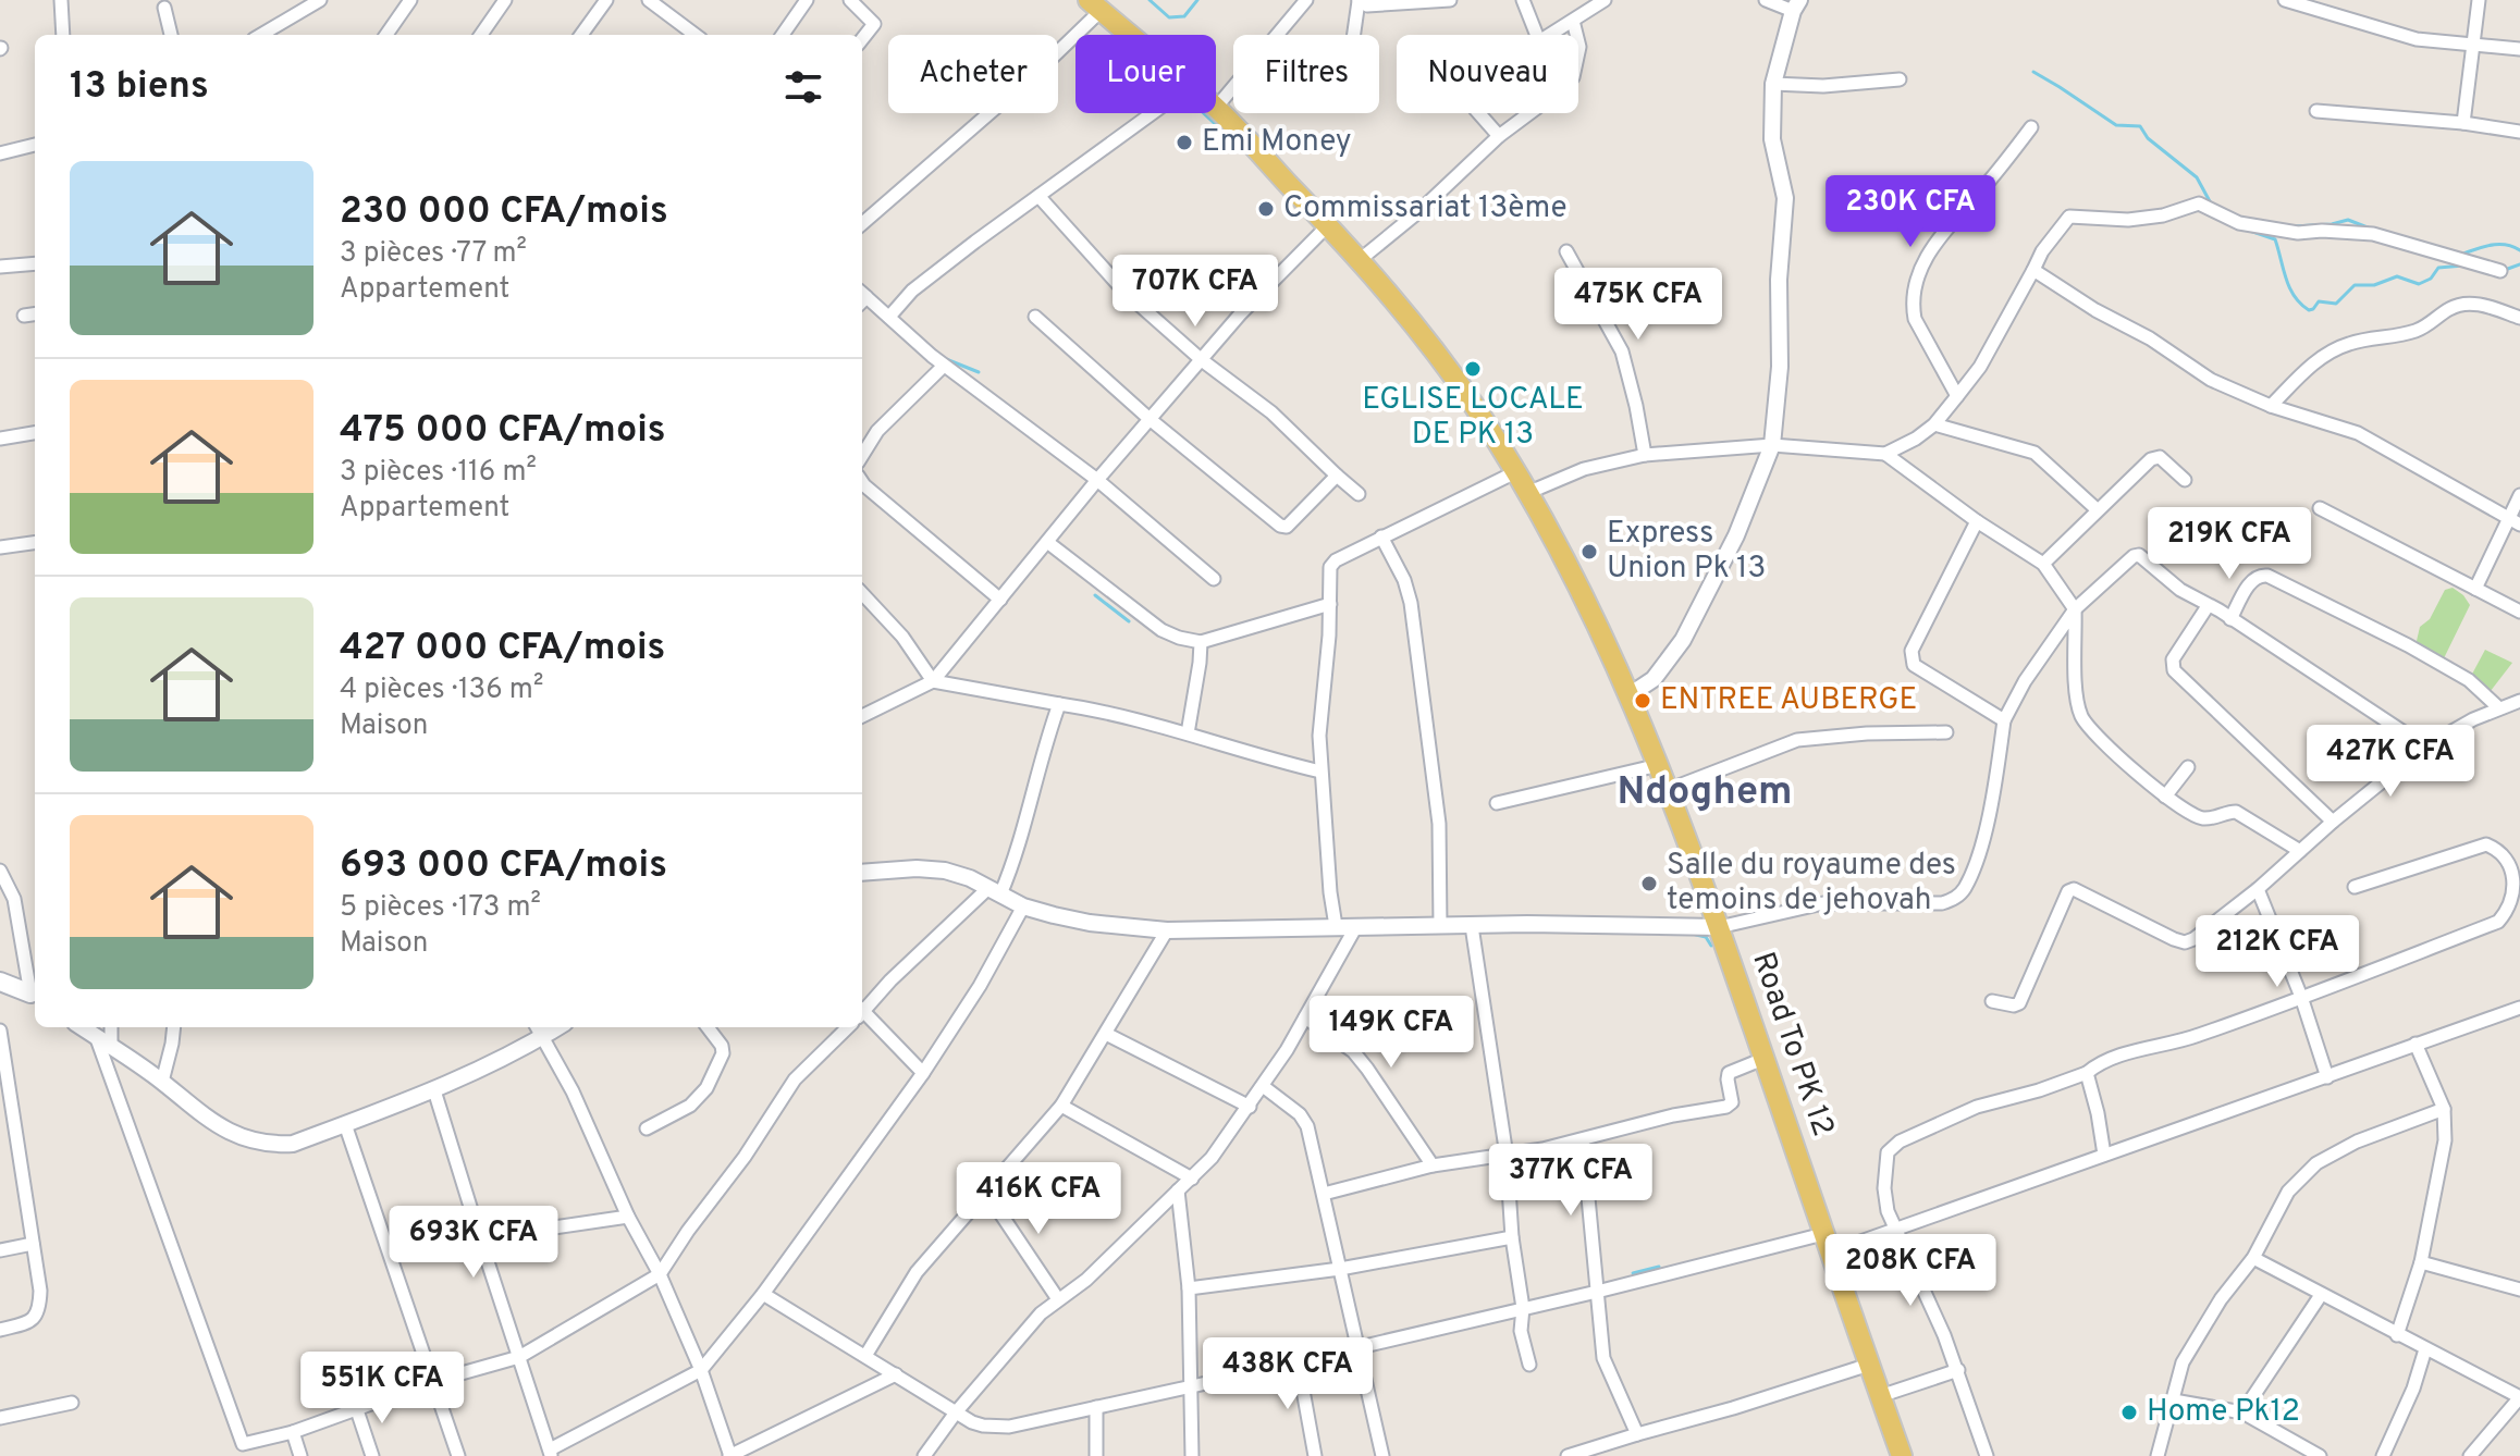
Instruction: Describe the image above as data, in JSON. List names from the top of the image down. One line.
{"streets":{"main road":["Road To PK 12"]},"districts":["Ndoghem"],"places":["Emi Money","Commissariat 13ème","EGLISE LOCALE DE PK 13","Express Union Pk 13","ENTREE AUBERGE","Salle du royaume des temoins de jehovah","Home Pk12"],"page":{"chip":["Acheter","Louer","Filtres","Nouveau"],"heading":"13 biens","list":[{"name":"230 000 CFA/mois","note":"3 pièces · 77 m² · Appartement"},{"name":"475 000 CFA/mois","note":"3 pièces · 116 m² · Appartement"},{"name":"427 000 CFA/mois","note":"4 pièces · 136 m² · Maison"},{"name":"693 000 CFA/mois","note":"5 pièces · 173 m² · Maison"}],"price":["230K CFA","707K CFA","475K CFA","219K CFA","427K CFA","212K CFA","149K CFA","377K CFA","416K CFA","693K CFA","208K CFA","438K CFA","551K CFA"]}}
